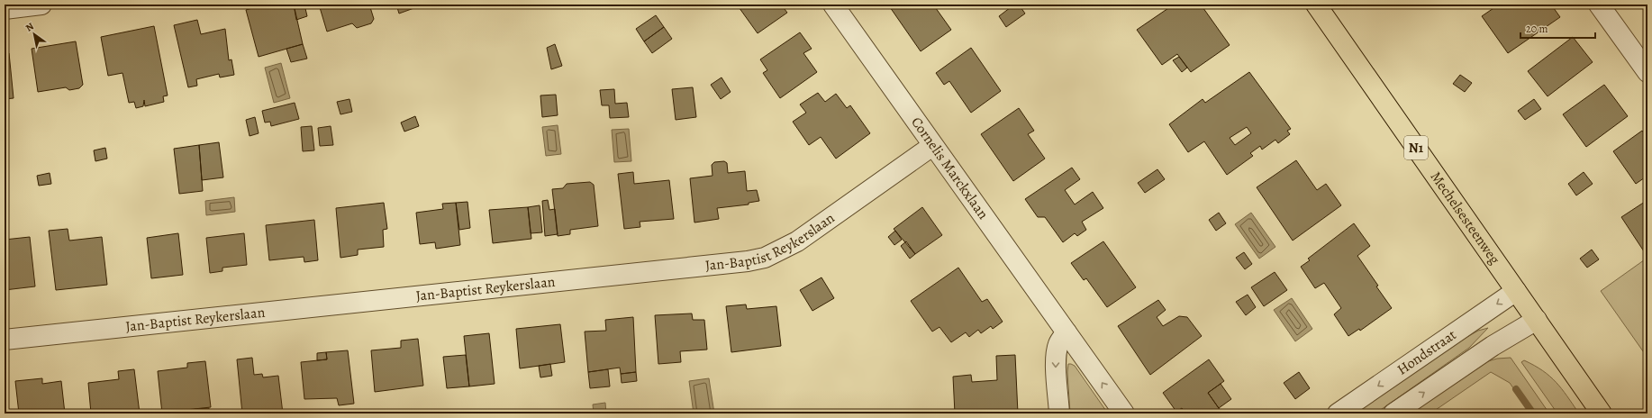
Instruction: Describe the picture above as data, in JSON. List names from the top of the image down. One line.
{"streets":{"main road":["N1","Mechelsesteenweg"],"street":["Cornelis Marckxlaan","Jan-Baptist Reykerslaan","Hondstraat"]},"crossings":[["Cornelis Marckxlaan","Jan-Baptist Reykerslaan"],["Mechelsesteenweg","Hondstraat"]],"scale_bar":"20 m","north":"top left"}
